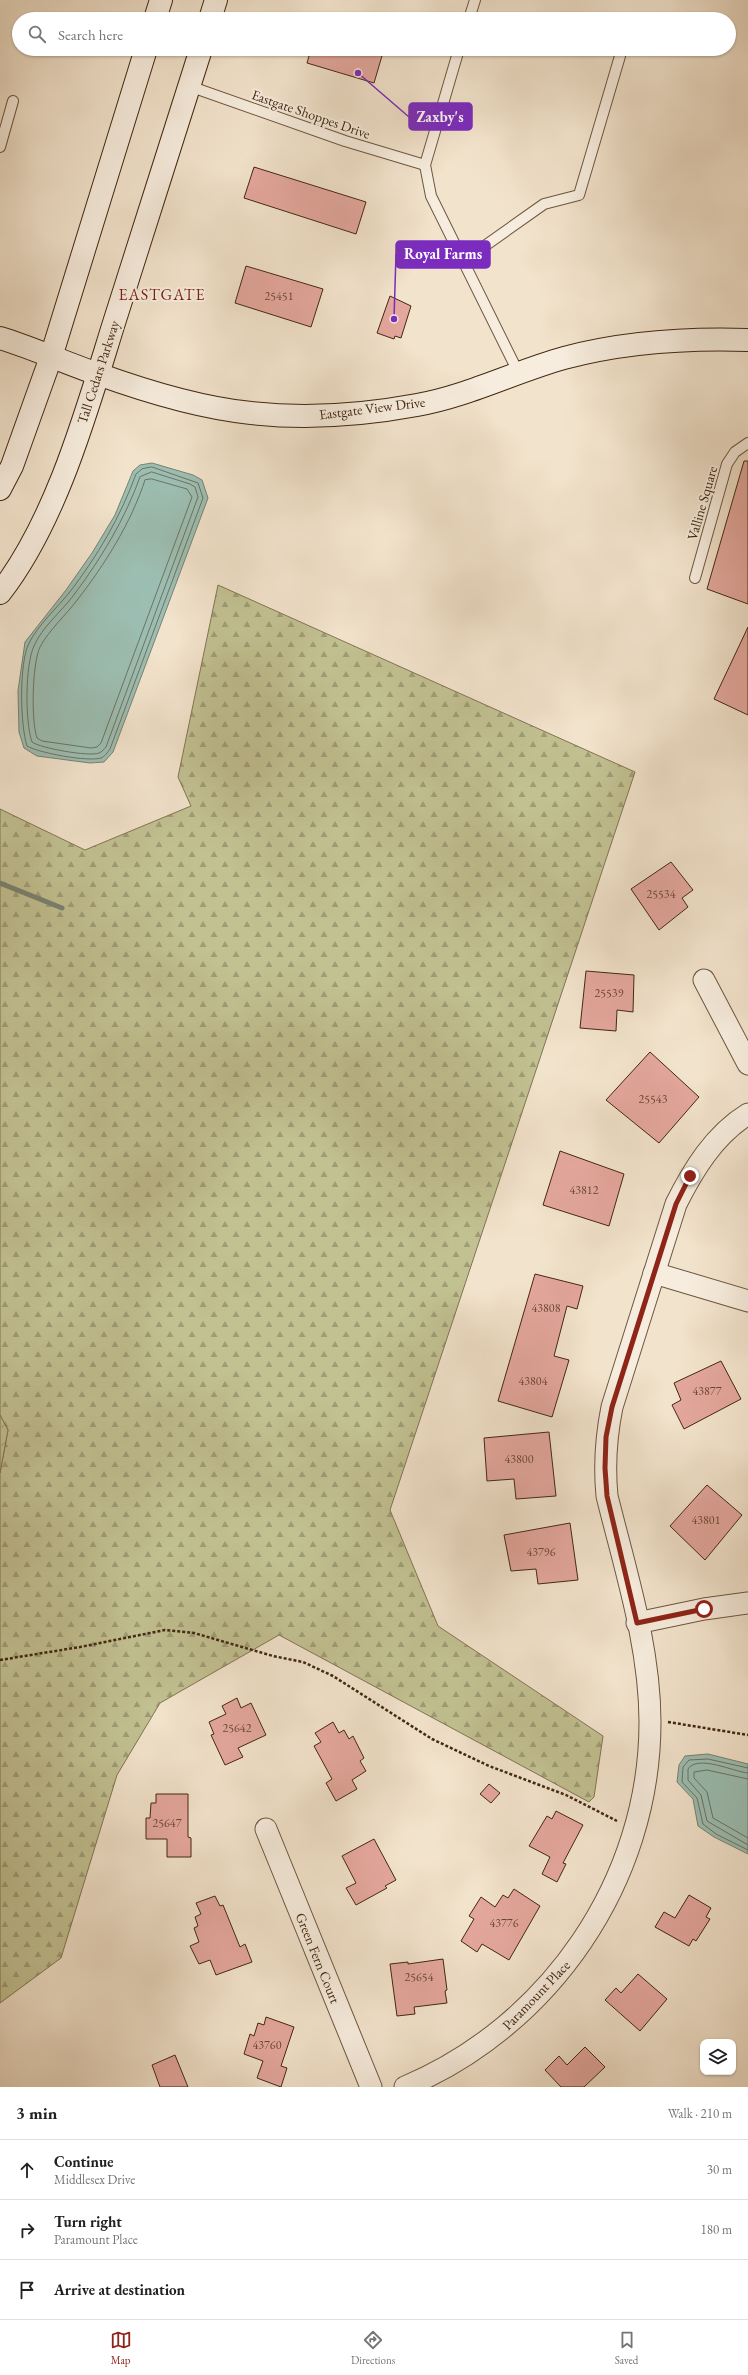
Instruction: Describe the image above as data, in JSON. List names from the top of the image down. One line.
{"streets":{"main road":["Tall Cedars Parkway","Eastgate View Drive"],"street":["Green Fern Court","Paramount Place"],"lane":["Eastgate Shoppes Drive","Valline Square"]},"crossings":[["Eastgate Shoppes Drive","Tall Cedars Parkway"],["Tall Cedars Parkway","Eastgate View Drive"]],"districts":["EASTGATE"],"places":["Zaxby's","Royal Farms"],"house_numbers":["25451","25534","25539","25543","43812","43808","43804","43877","43800","43801","43796","25642","25647","43776","25654","43760"],"page":{"search":"Search here","heading":["3 min","Walk · 210 m"],"list":[["Continue","Middlesex Drive","30 m"],["Turn right","Paramount Place","180 m"],"Arrive at destination"],"nav":["Map","Directions","Saved"]}}
